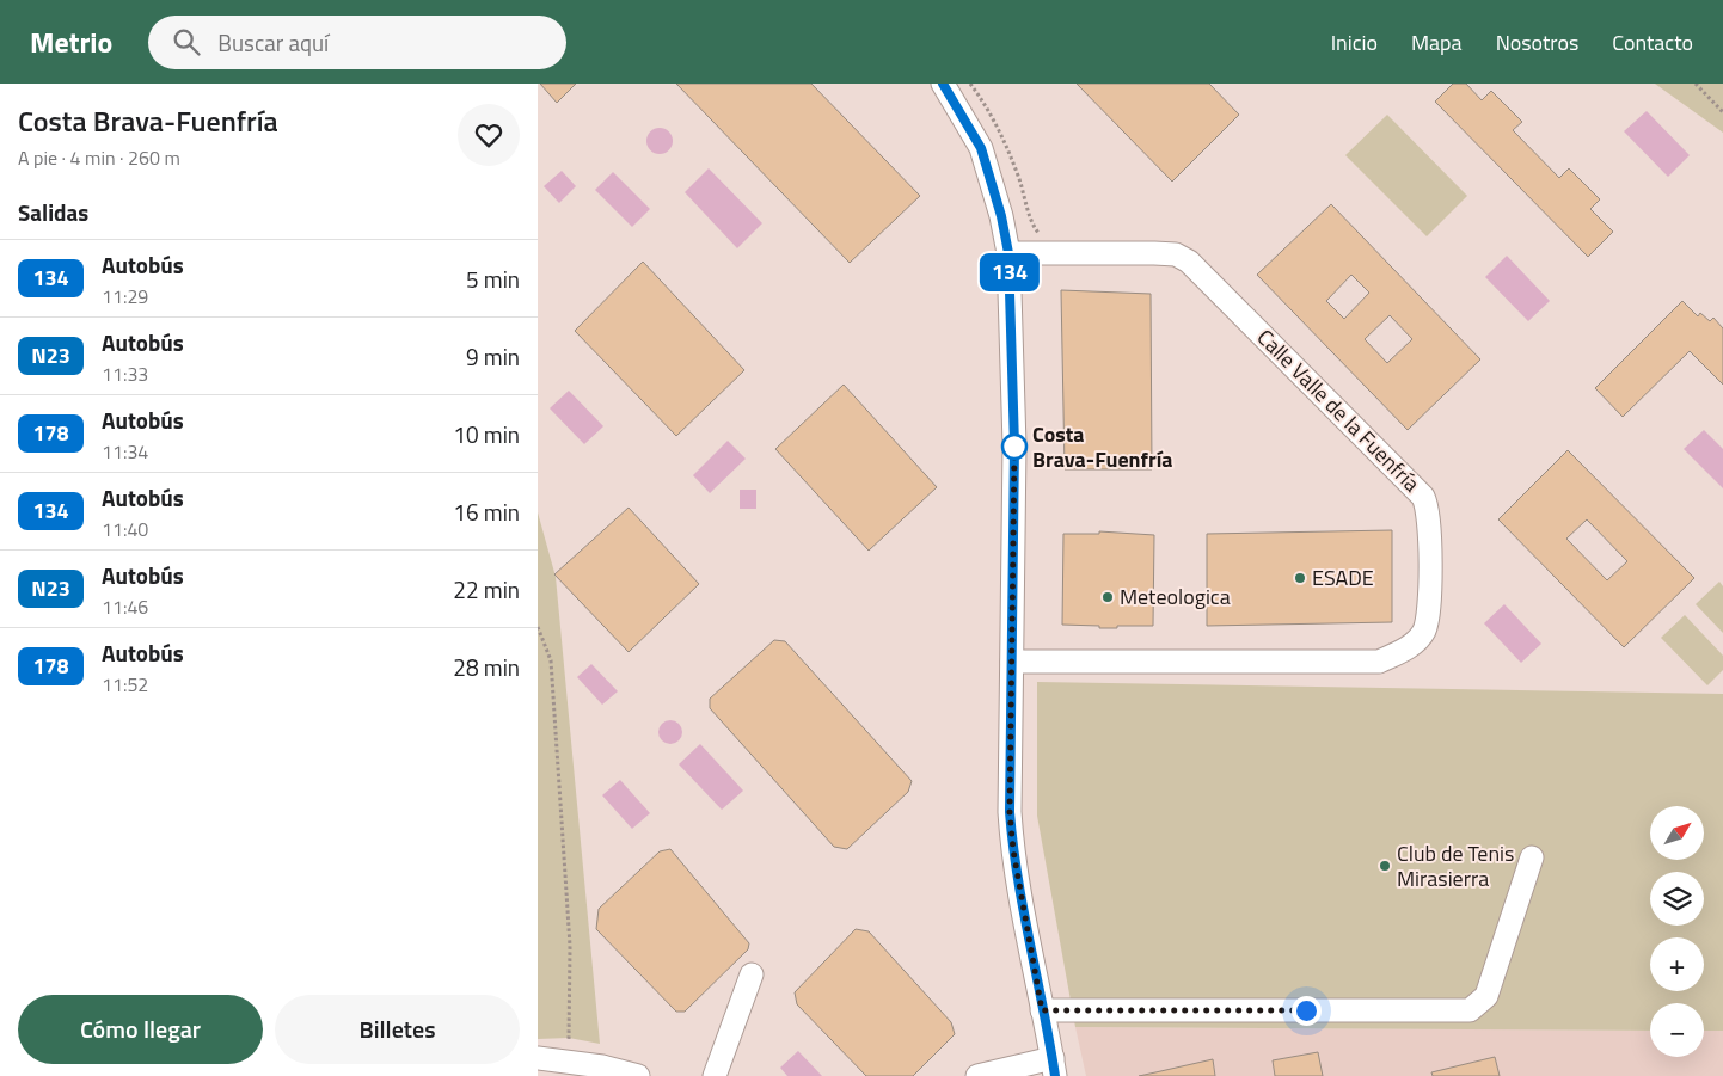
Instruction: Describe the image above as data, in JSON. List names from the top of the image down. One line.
{"streets":{"street":["Calle Valle de la Fuenfría"]},"places":["Costa Brava-Fuenfría","ESADE","Meteologica","Club de Tenis Mirasierra"],"lines":["bus line 134"],"north":"top right","page":{"header":"Metrio","search":"Buscar aquí","nav":["Inicio","Mapa","Nosotros","Contacto"],"heading":[["Costa Brava-Fuenfría","A pie · 4 min · 260 m"],"Salidas"],"on_map":"134","list":[{"mark":"134","name":"Autobús","note":"11:29","value":"5 min"},{"mark":"N23","name":"Autobús","note":"11:33","value":"9 min"},{"mark":"178","name":"Autobús","note":"11:34","value":"10 min"},{"mark":"134","name":"Autobús","note":"11:40","value":"16 min"},{"mark":"N23","name":"Autobús","note":"11:46","value":"22 min"},{"mark":"178","name":"Autobús","note":"11:52","value":"28 min"}],"map_buttons":["+","−"],"buttons":["Cómo llegar","Billetes"]}}
